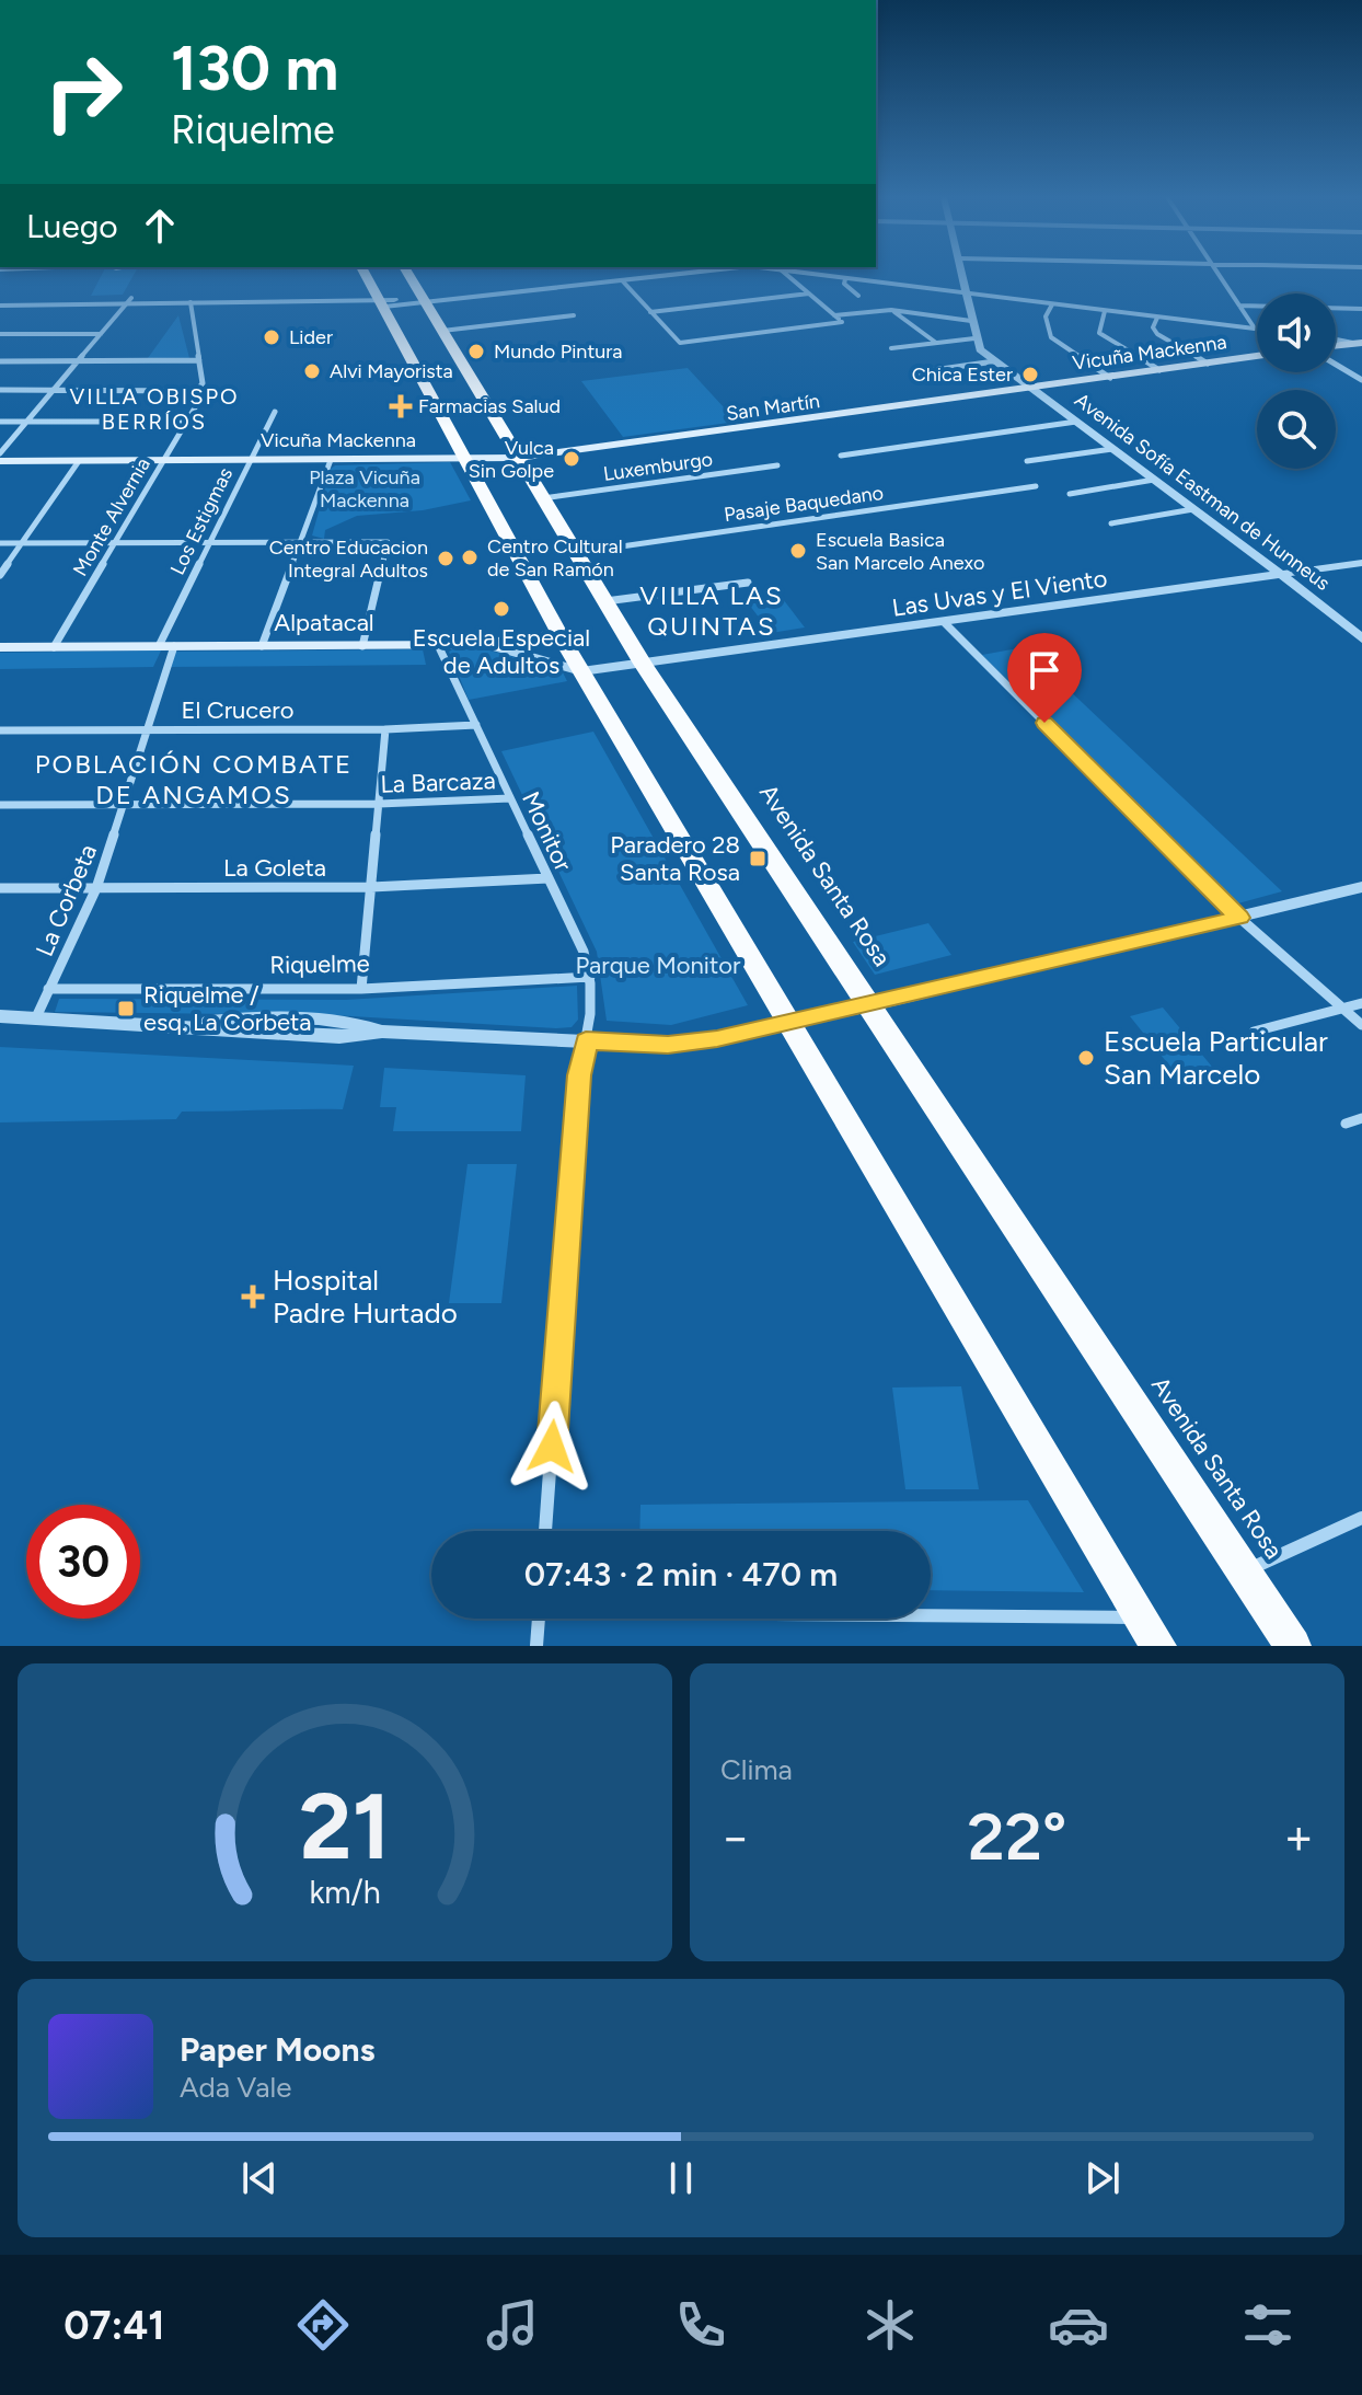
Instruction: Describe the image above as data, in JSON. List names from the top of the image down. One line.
{"streets":{"main road":["Vicuña Mackenna","San Martín","Alpatacal","Avenida Santa Rosa"],"street":["Luxemburgo","Avenida Sofía Eastman de Hunneus","Pasaje Baquedano","Monte Alvernia","Los Estigmas","Las Uvas y El Viento","El Crucero","La Barcaza","Monitor","La Goleta","La Corbeta","Riquelme"]},"crossings":[["Vicuña Mackenna","San Martín"],["Vicuña Mackenna","Avenida Sofía Eastman de Hunneus"],["Vicuña Mackenna","Monte Alvernia"],["Vicuña Mackenna","Los Estigmas"],["Vicuña Mackenna","Avenida Santa Rosa"],["San Martín","Avenida Sofía Eastman de Hunneus"],["San Martín","Avenida Santa Rosa"],["Luxemburgo","Avenida Santa Rosa"],["Avenida Sofía Eastman de Hunneus","Las Uvas y El Viento"],["Pasaje Baquedano","Avenida Santa Rosa"],["Monte Alvernia","Alpatacal"],["Los Estigmas","Alpatacal"],["Los Estigmas","La Corbeta"],["Las Uvas y El Viento","Alpatacal"],["Las Uvas y El Viento","Avenida Santa Rosa"],["Alpatacal","Monitor"],["Alpatacal","Avenida Santa Rosa"],["Alpatacal","La Corbeta"],["El Crucero","Monitor"],["El Crucero","La Corbeta"],["La Barcaza","Monitor"],["La Barcaza","La Corbeta"],["Monitor","La Goleta"],["Monitor","Riquelme"],["La Goleta","La Corbeta"],["La Corbeta","Riquelme"]],"districts":["VILLA OBISPO BERRÍOS","VILLA LAS QUINTAS","POBLACIÓN COMBATE DE ANGAMOS"],"parks":["Plaza Vicuña Mackenna","Parque Monitor"],"places":{"other":["Lider","Mundo Pintura","Alvi Mayorista","Chica Ester","Vulca Sin Golpe","Escuela Basica San Marcelo Anexo","Centro Cultural de San Ramón","Centro Educacion Integral Adultos","Escuela Especial de Adultos","Escuela Particular San Marcelo"],"health":["Farmacias Salud","Hospital Padre Hurtado"],"transit":["Paradero 28 Santa Rosa","Riquelme / esq. La Corbeta"]},"page":{"turn":["130 m","Riquelme"],"then":"Luego","limit":"30","trip":"07:43 · 2 min · 470 m","tile":"Clima","heat":["−","22°","+"],"song":["Paper Moons","Ada Vale"],"tabs":"07:41","gauge":["21","km/h"]}}
